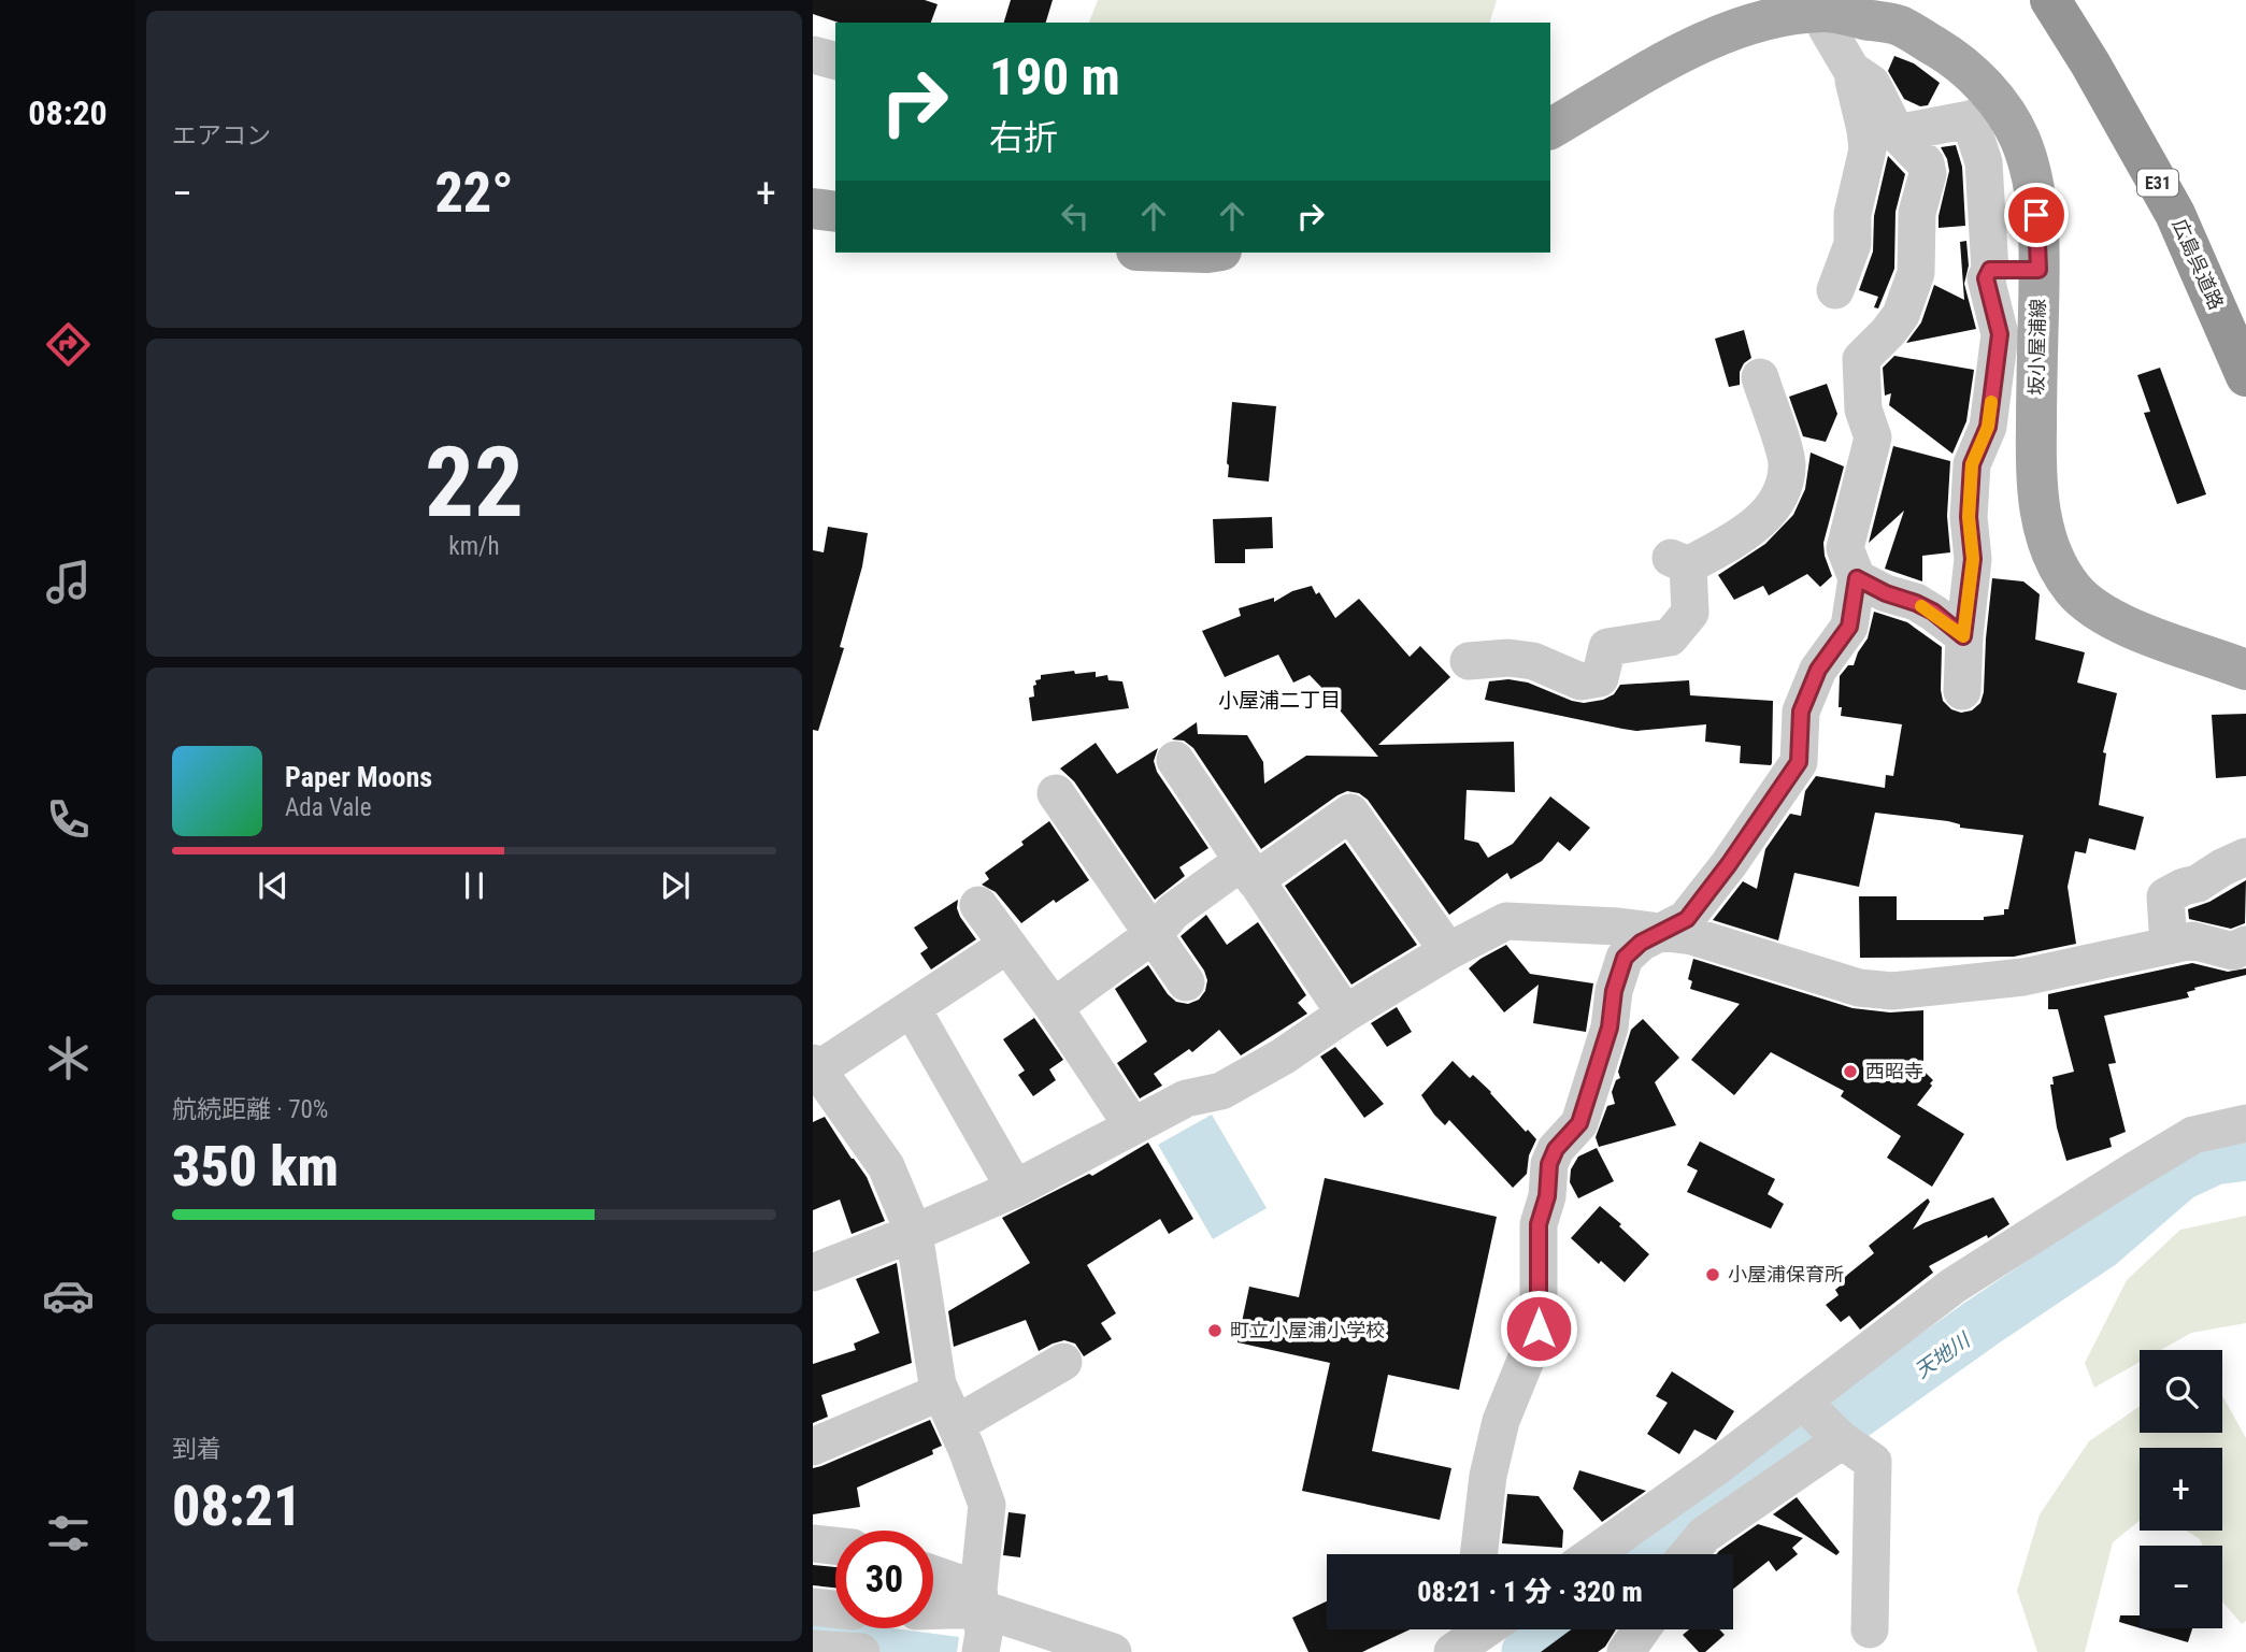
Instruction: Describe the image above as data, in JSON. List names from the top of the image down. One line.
{"streets":{"highway":["E31","広島呉道路"],"main road":["坂小屋浦線"]},"districts":["小屋浦二丁目"],"water":["天地川"],"places":["西昭寺","小屋浦保育所","町立小屋浦小学校"],"page":{"tabs":"08:20","tile":["エアコン",["22","km/h"],["航続距離 · 70%","350 km"],["到着","08:21"]],"turn":["190 m","右折"],"heat":["−","22°","+"],"song":["Paper Moons","Ada Vale"],"map_buttons":["+","−"],"limit":"30","trip":"08:21 · 1 分 · 320 m"}}
